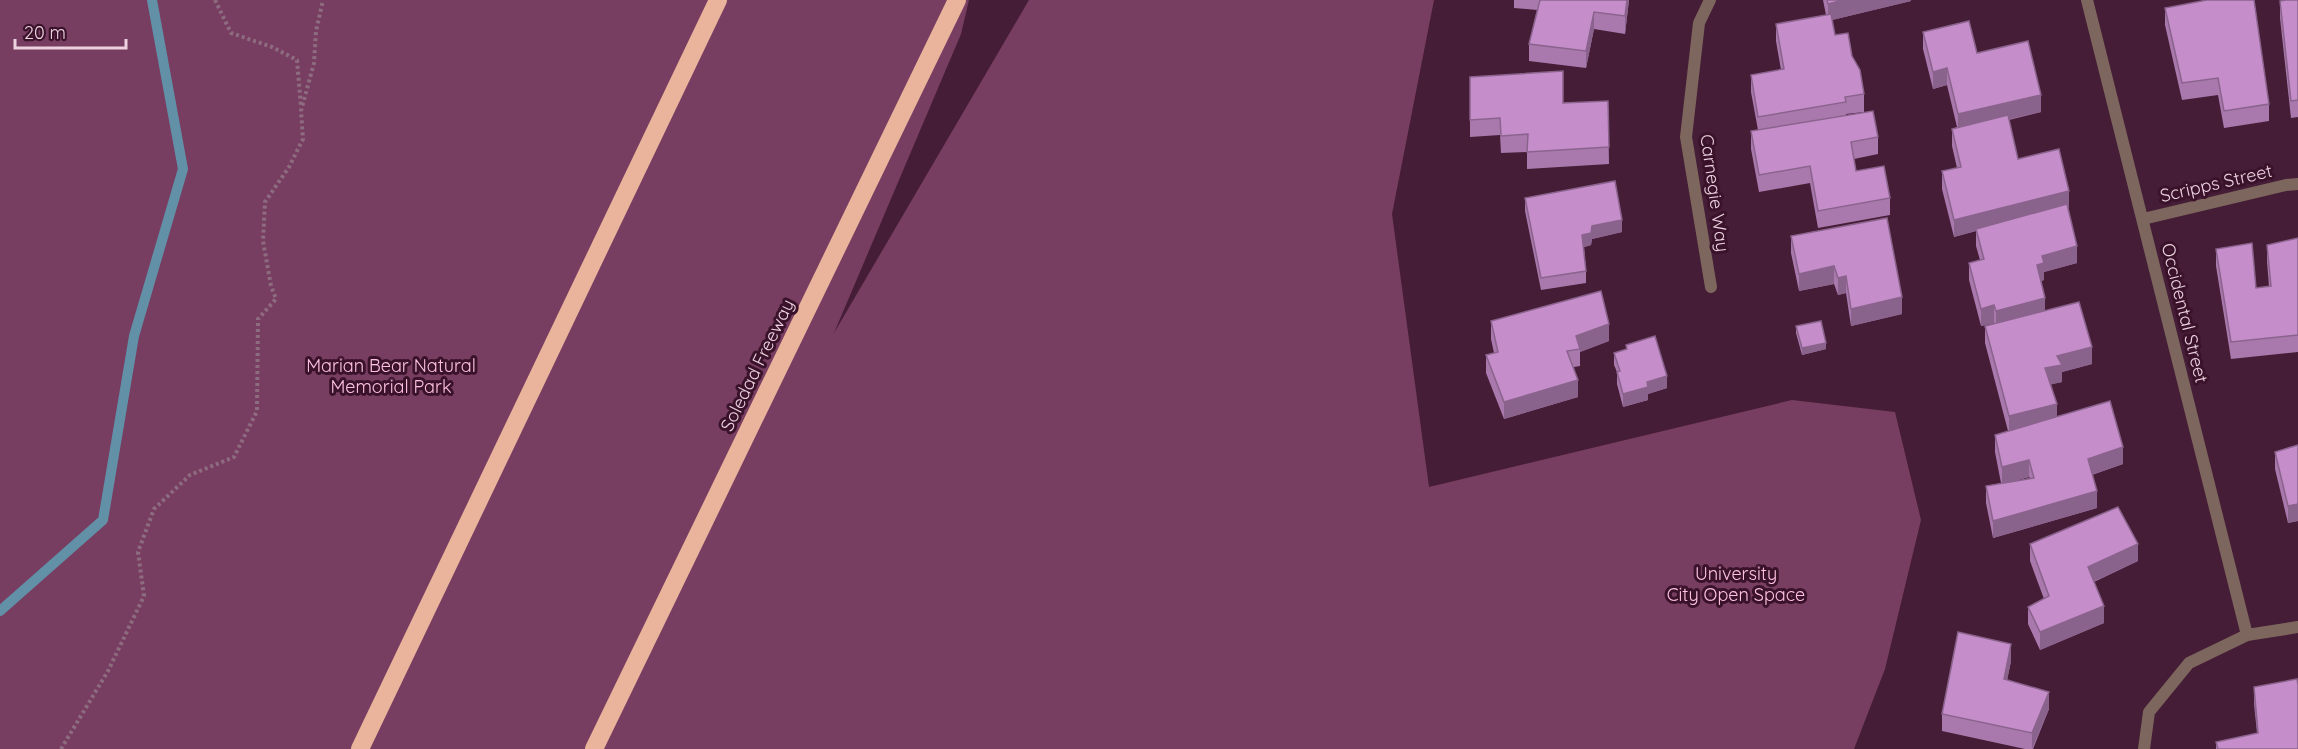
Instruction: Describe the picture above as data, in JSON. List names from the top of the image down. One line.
{"streets":{"highway":["Soledad Freeway"],"street":["Scripps Street","Carnegie Way","Occidental Street"]},"crossings":[["Scripps Street","Occidental Street"]],"parks":["Marian Bear Natural Memorial Park","University City Open Space"],"scale_bar":"20 m"}
